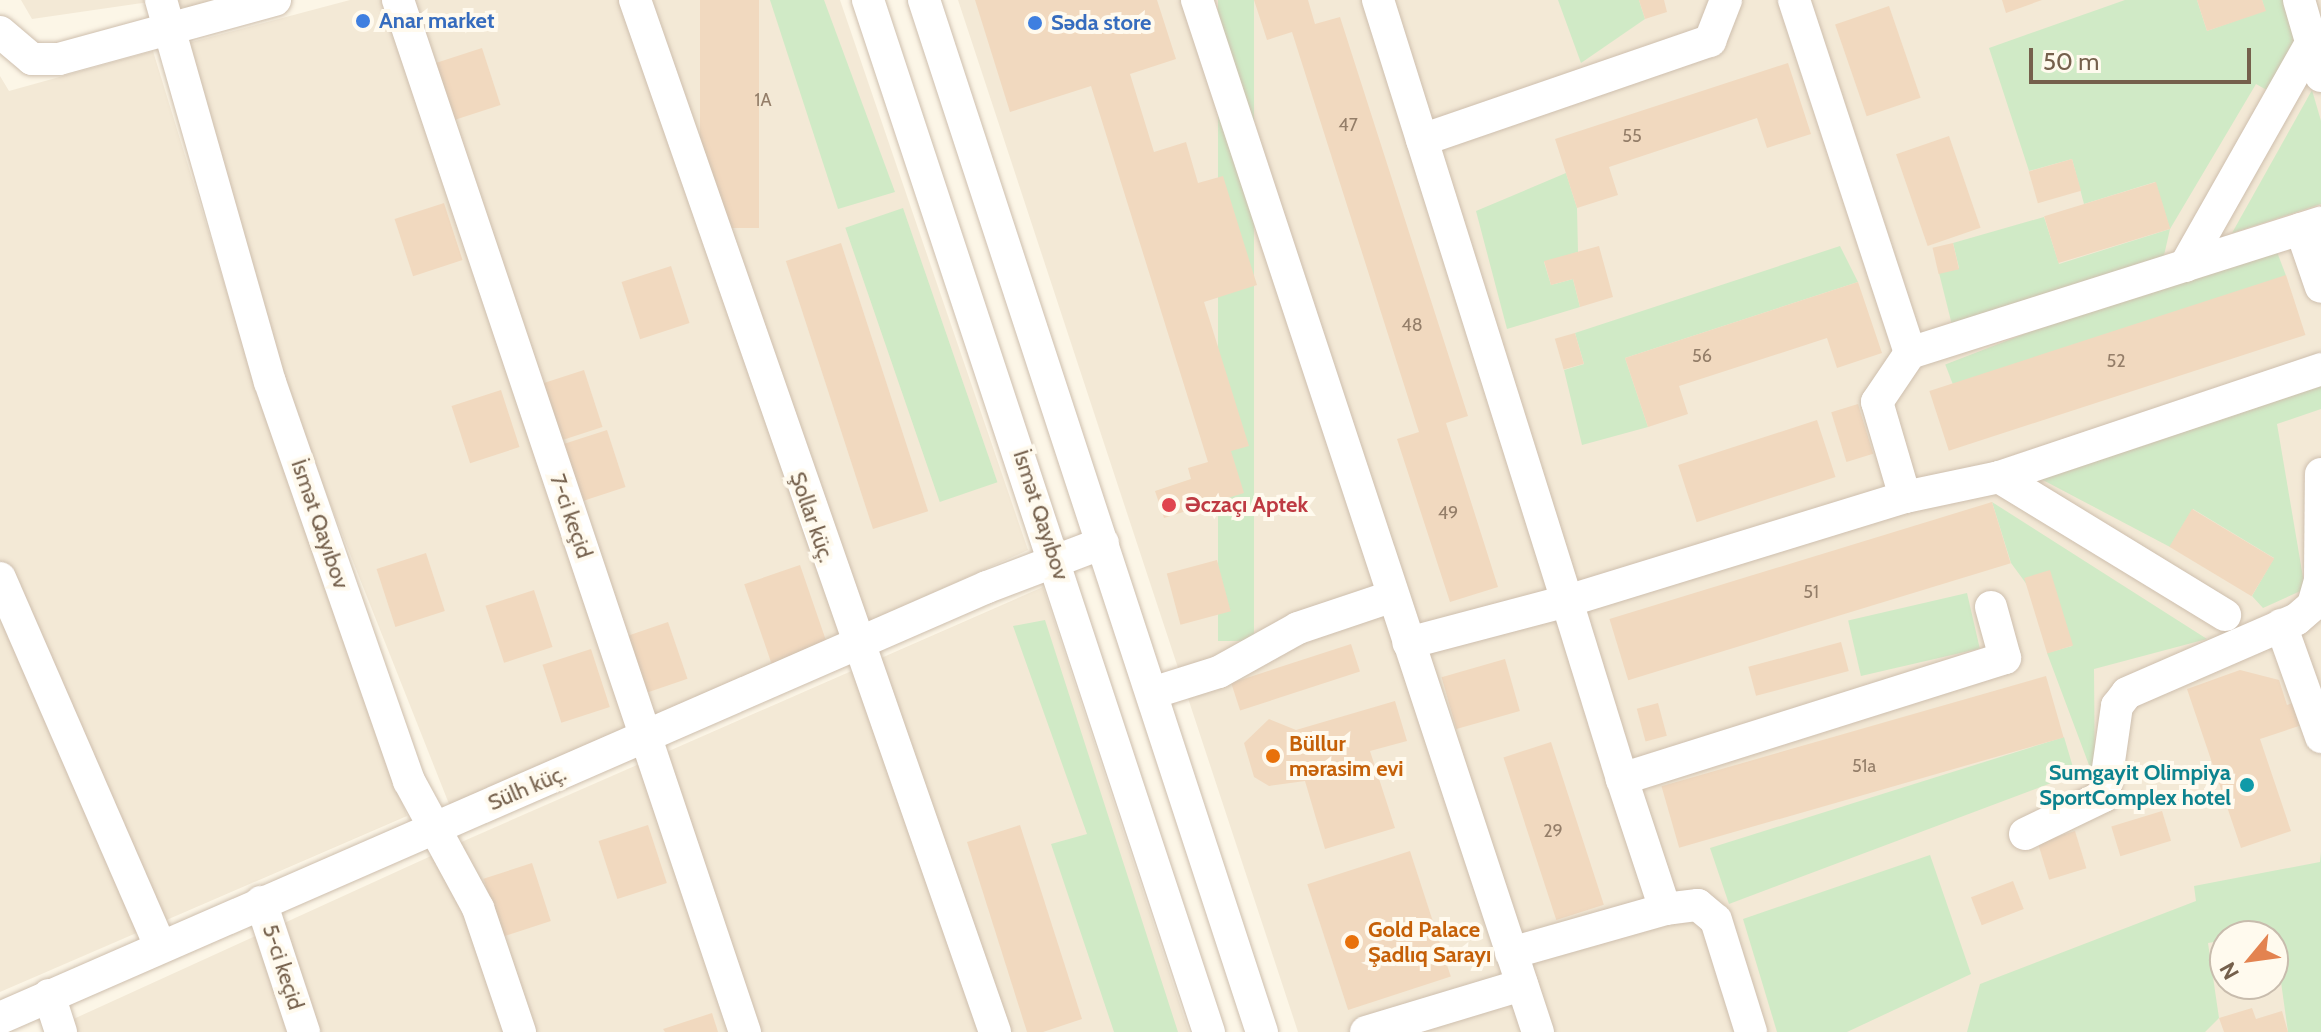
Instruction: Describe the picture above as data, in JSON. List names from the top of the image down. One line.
{"streets":{"street":["İsmət Qayıbov","7-ci keçid","Şollar küç.","Sülh küç.","5-ci keçid"]},"crossings":[["İsmət Qayıbov","Sülh küç."],["7-ci keçid","Sülh küç."],["Şollar küç.","Sülh küç."],["Sülh küç.","5-ci keçid"]],"places":["Anar market","Səda store","Əczaçı Aptek","Büllur mərasim evi","Sumgayit Olimpiya SportComplex hotel","Gold Palace Şadlıq Sarayı"],"house_numbers":["1A","47","55","48","56","52","49","51","51a","29"],"scale_bar":"50 m","north":"bottom left"}
